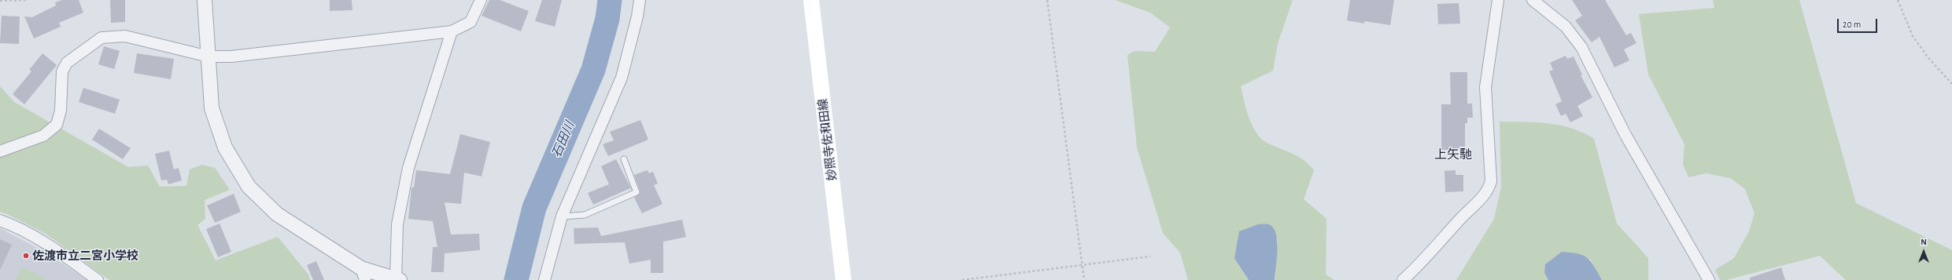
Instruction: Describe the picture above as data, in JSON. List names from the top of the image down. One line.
{"streets":{"main road":["妙照寺佐和田線"]},"districts":["上矢馳"],"water":["石田川"],"places":["佐渡市立二宮小学校"],"scale_bar":"20 m","north":"top"}
